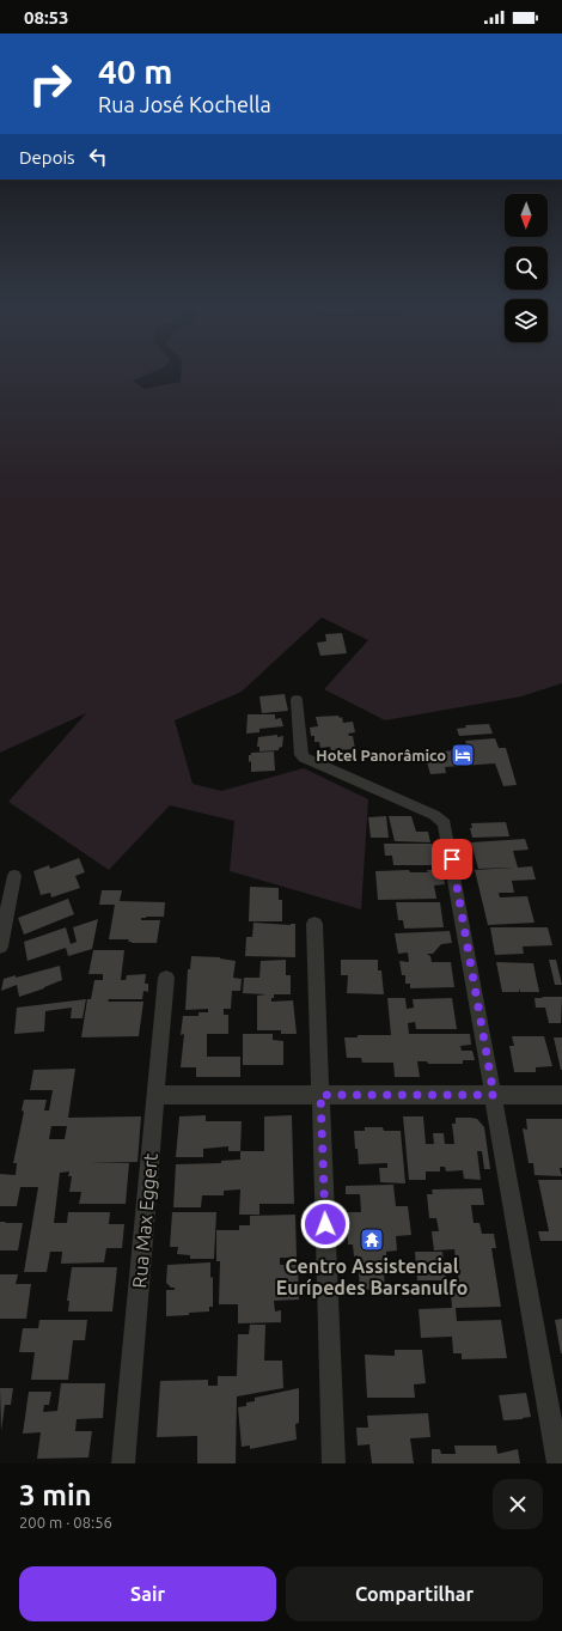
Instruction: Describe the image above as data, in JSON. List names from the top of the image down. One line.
{"streets":{"street":["Rua Max Eggert"]},"places":{"hotel":["Hotel Panorâmico"],"temple":["Centro Assistencial Eurípedes Barsanulfo"]},"north":"bottom","page":{"status":"08:53","turn":["40 m","Rua José Kochella"],"then":"Depois","heading":["3 min","200 m · 08:56"],"buttons":["Sair","Compartilhar"]}}
